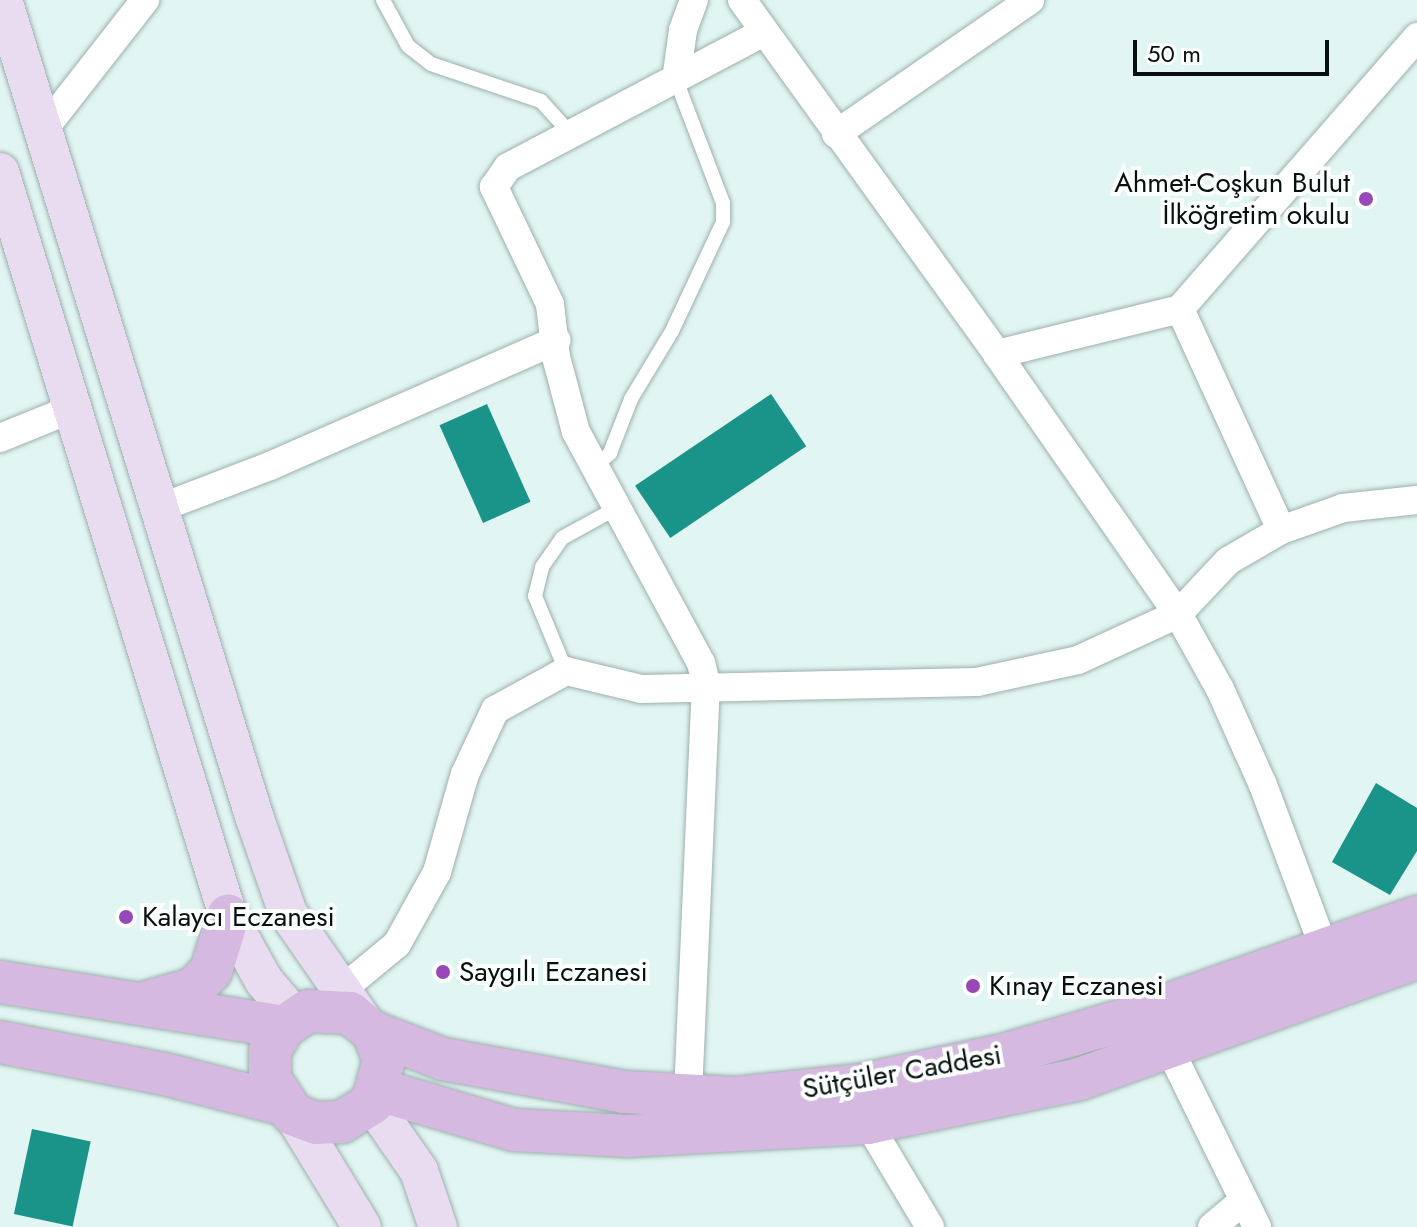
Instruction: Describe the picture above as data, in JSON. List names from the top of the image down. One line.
{"streets":{"main road":["Sütçüler Caddesi"]},"places":["Ahmet-Coşkun Bulut İlköğretim okulu","Kalaycı Eczanesi","Saygılı Eczanesi","Kınay Eczanesi"],"scale_bar":"50 m"}
